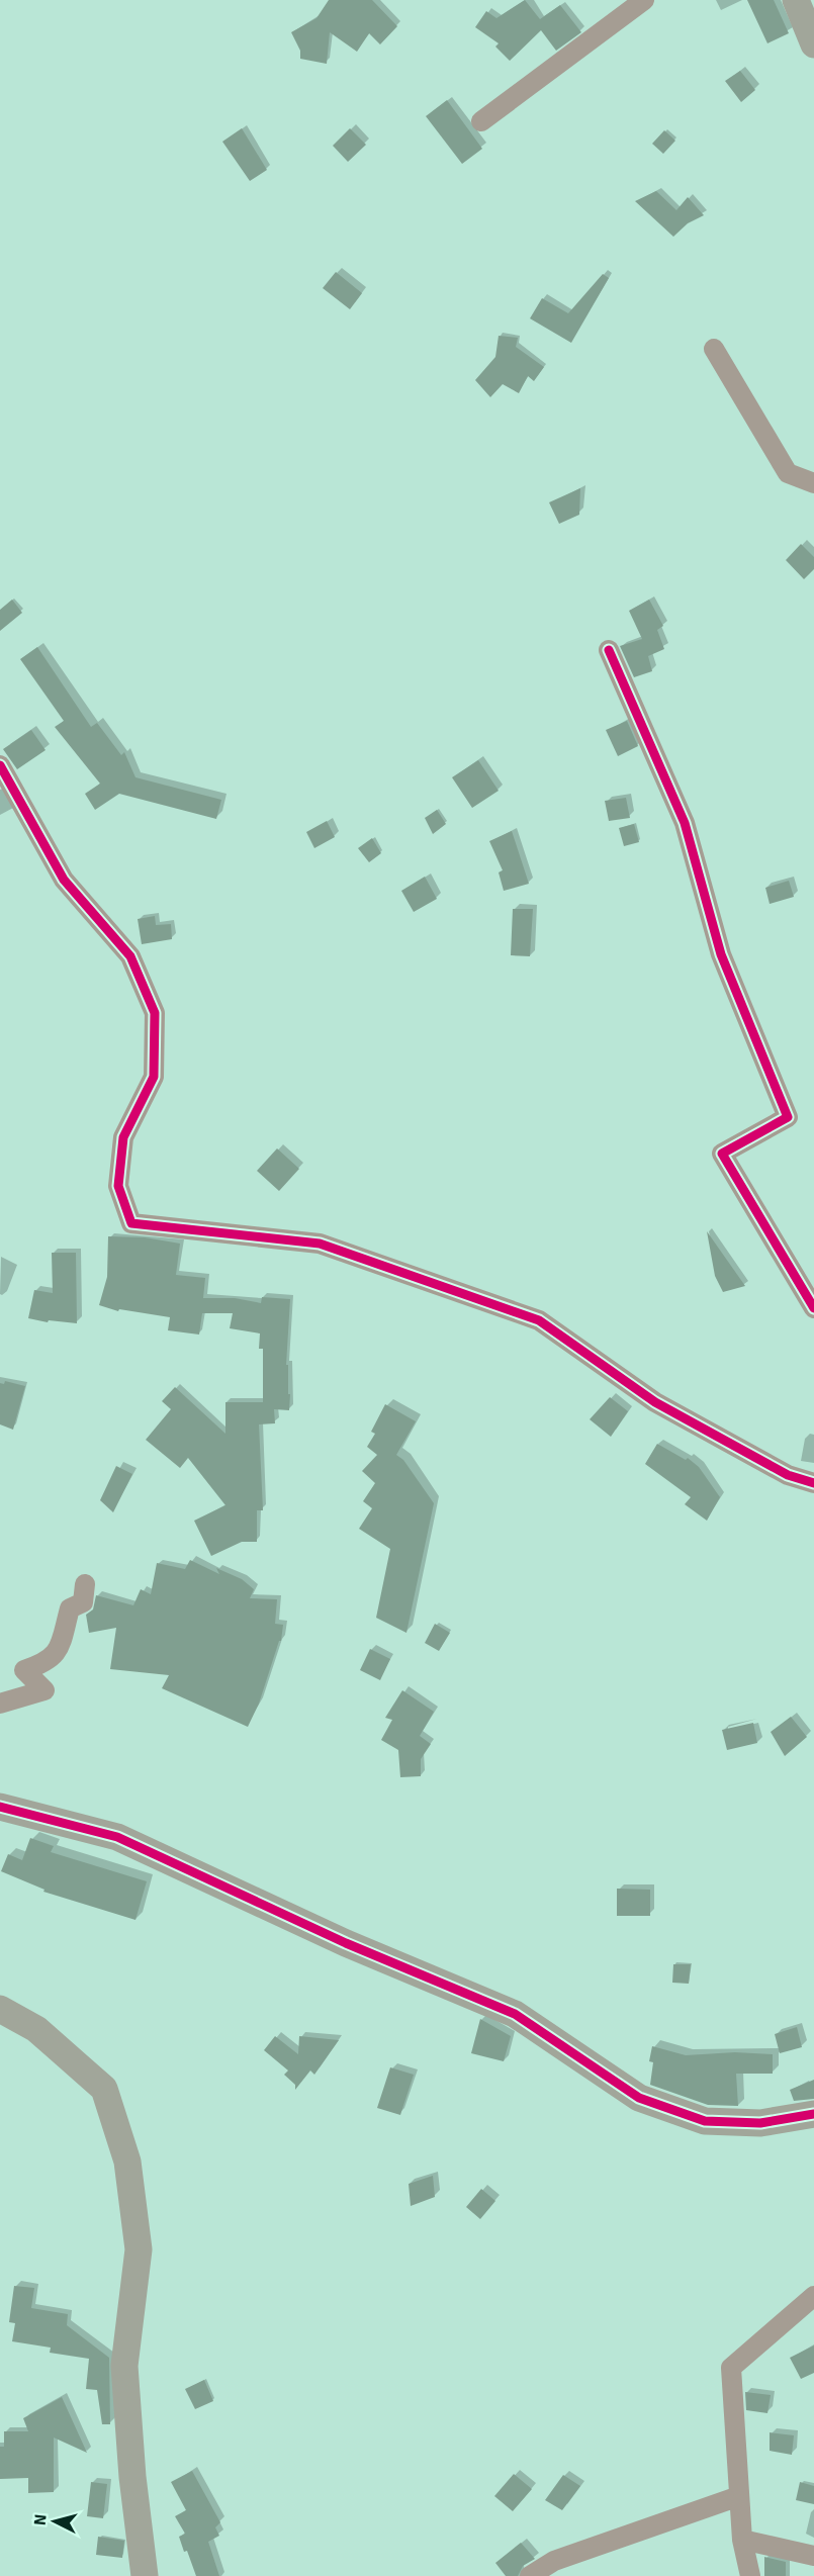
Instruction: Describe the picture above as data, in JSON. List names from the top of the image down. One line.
{"north":"left"}
